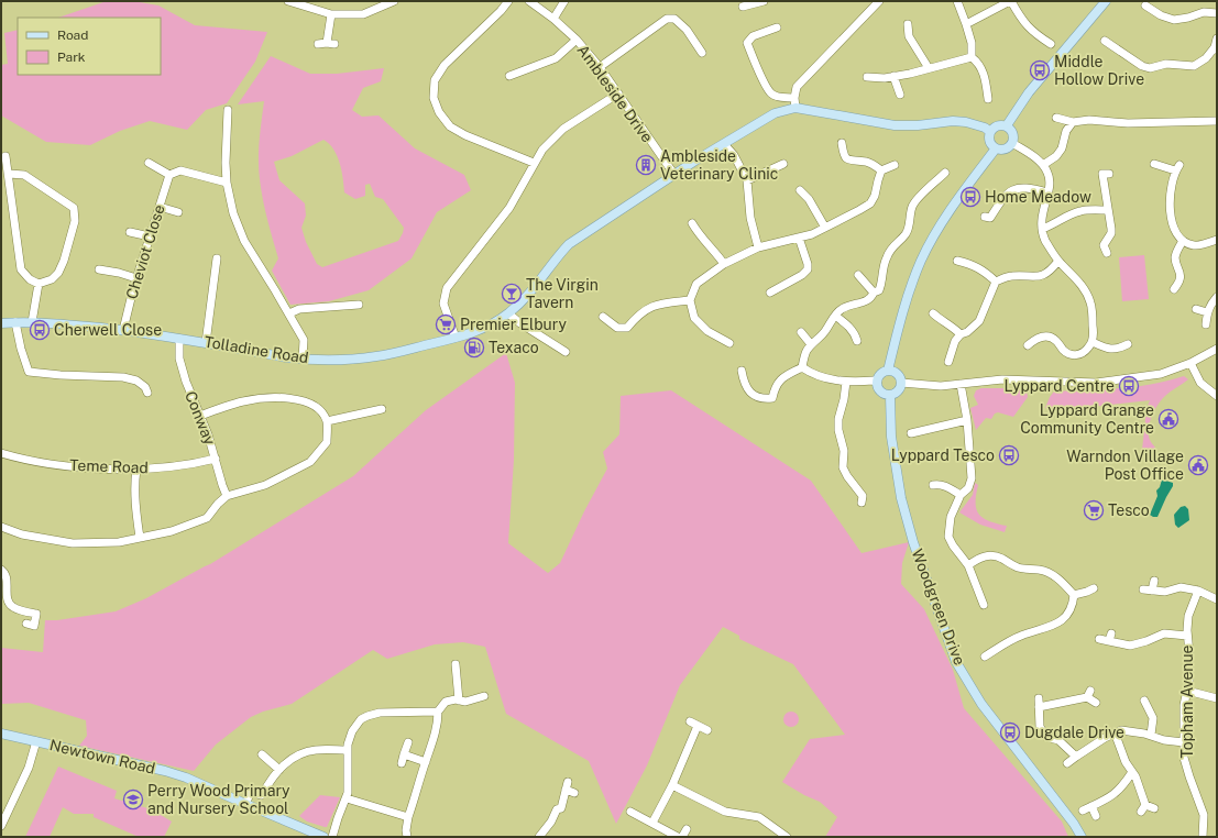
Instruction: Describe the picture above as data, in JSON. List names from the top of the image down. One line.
{"streets":{"main road":["Tolladine Road","Woodgreen Drive","Newtown Road"],"street":["Ambleside Drive","Cheviot Close","Conway","Teme Road","Topham Avenue"]},"crossings":[["Ambleside Drive","Tolladine Road"],["Cheviot Close","Tolladine Road"],["Tolladine Road","Conway"],["Conway","Teme Road"]],"places":{"bus stop":["Middle Hollow Drive","Home Meadow","Cherwell Close","Lyppard Centre","Lyppard Tesco","Dugdale Drive"],"building":["Ambleside Veterinary Clinic"],"bar":["The Virgin Tavern"],"supermarket":["Premier Elbury","Tesco"],"fuel station":["Texaco"],"public building":["Lyppard Grange Community Centre","Warndon Village Post Office"],"school or university":["Perry Wood Primary and Nursery School"]},"legend":["Road","Park"]}
